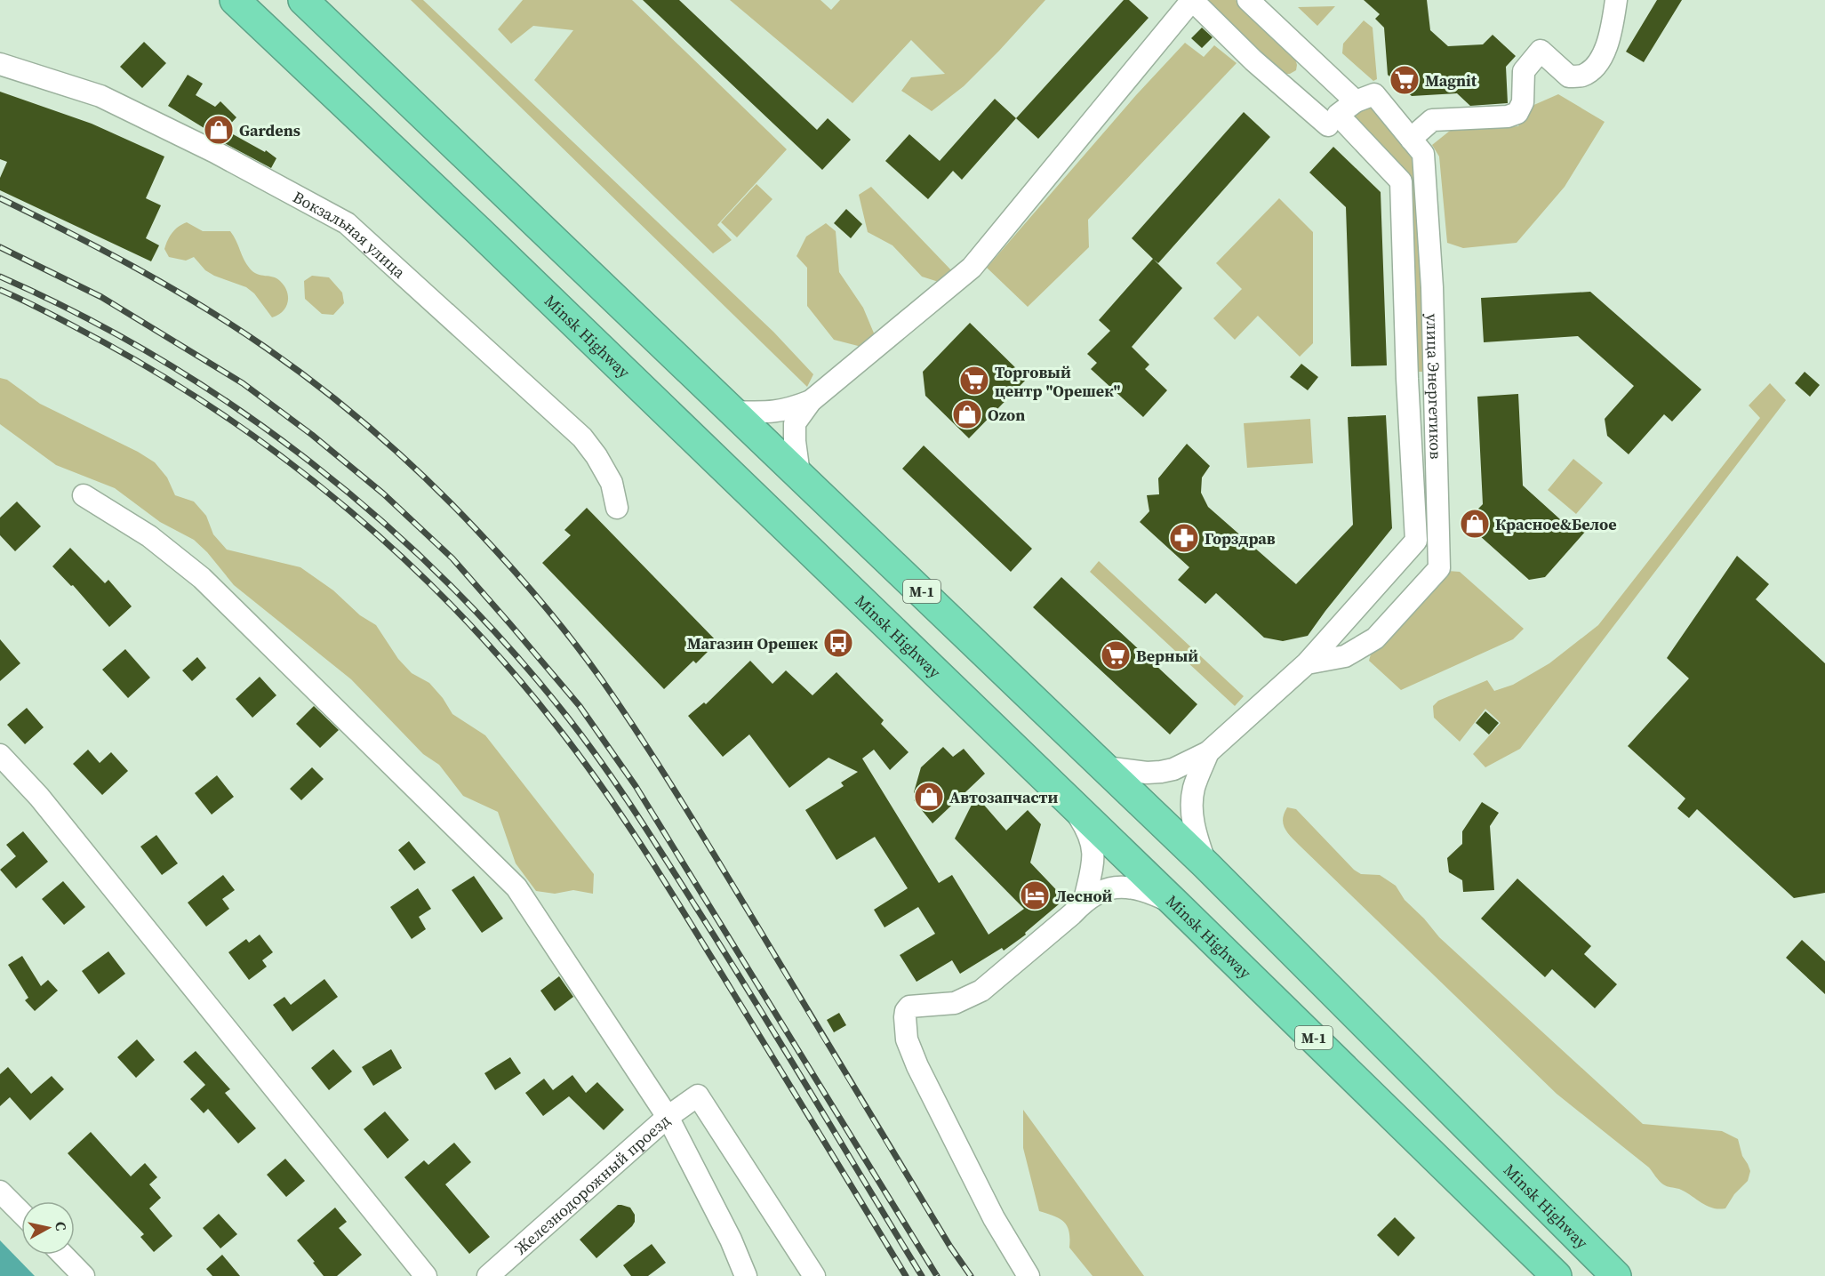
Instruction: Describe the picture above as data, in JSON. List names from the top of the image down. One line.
{"streets":{"highway":["Minsk Highway","М-1"],"street":["Вокзальная улица","улица Энергетиков","Железнодорожный проезд"]},"places":{"supermarket":["Magnit","Торговый центр \"Орешек\"","Верный"],"shop":["Gardens","Ozon","Красное&Белое","Автозапчасти"],"pharmacy":["Горздрав"],"bus stop":["Магазин Орешек"],"hotel":["Лесной"]},"north":"right"}
